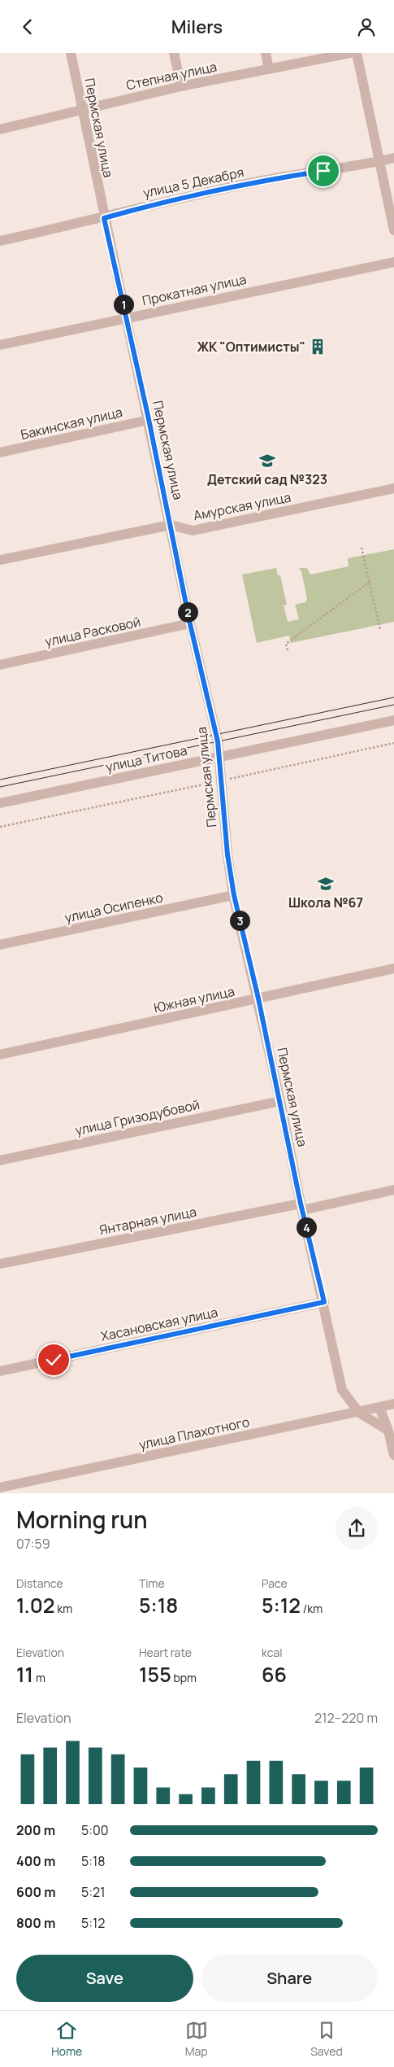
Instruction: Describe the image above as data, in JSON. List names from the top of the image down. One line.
{"streets":{"street":["Степная улица","Пермская улица","улица 5 Декабря","Прокатная улица","Бакинская улица","Амурская улица","улица Расковой","улица Титова","улица Осипенко","Южная улица","улица Гризодубовой","Янтарная улица","Хасановская улица","улица Плахотного"]},"crossings":[["Степная улица","Пермская улица"],["Пермская улица","улица 5 Декабря"],["Пермская улица","Прокатная улица"],["Пермская улица","Бакинская улица"],["Пермская улица","Амурская улица"],["Пермская улица","улица Расковой"],["Пермская улица","улица Титова"],["Пермская улица","улица Осипенко"],["Пермская улица","Южная улица"],["Пермская улица","улица Гризодубовой"],["Пермская улица","Янтарная улица"],["Пермская улица","Хасановская улица"],["Пермская улица","улица Плахотного"]],"places":{"building":["ЖК \"Оптимисты\""],"school or university":["Детский сад №323","Школа №67"]},"page":{"header":"Milers","pins":["1","2","3","4"],"heading":["Morning run","07:59"],"stats":[["Distance","1.02 km"],["Time","5:18"],["Pace","5:12 /km"],["Elevation","11 m"],["Heart rate","155 bpm"],["kcal","66"]],"chart":["Elevation","212–220 m"],"list":[{"name":"200 m","note":"5:00"},{"name":"400 m","note":"5:18"},{"name":"600 m","note":"5:21"},{"name":"800 m","note":"5:12"}],"buttons":["Save","Share"],"tabs":["Home","Map","Saved"]}}
